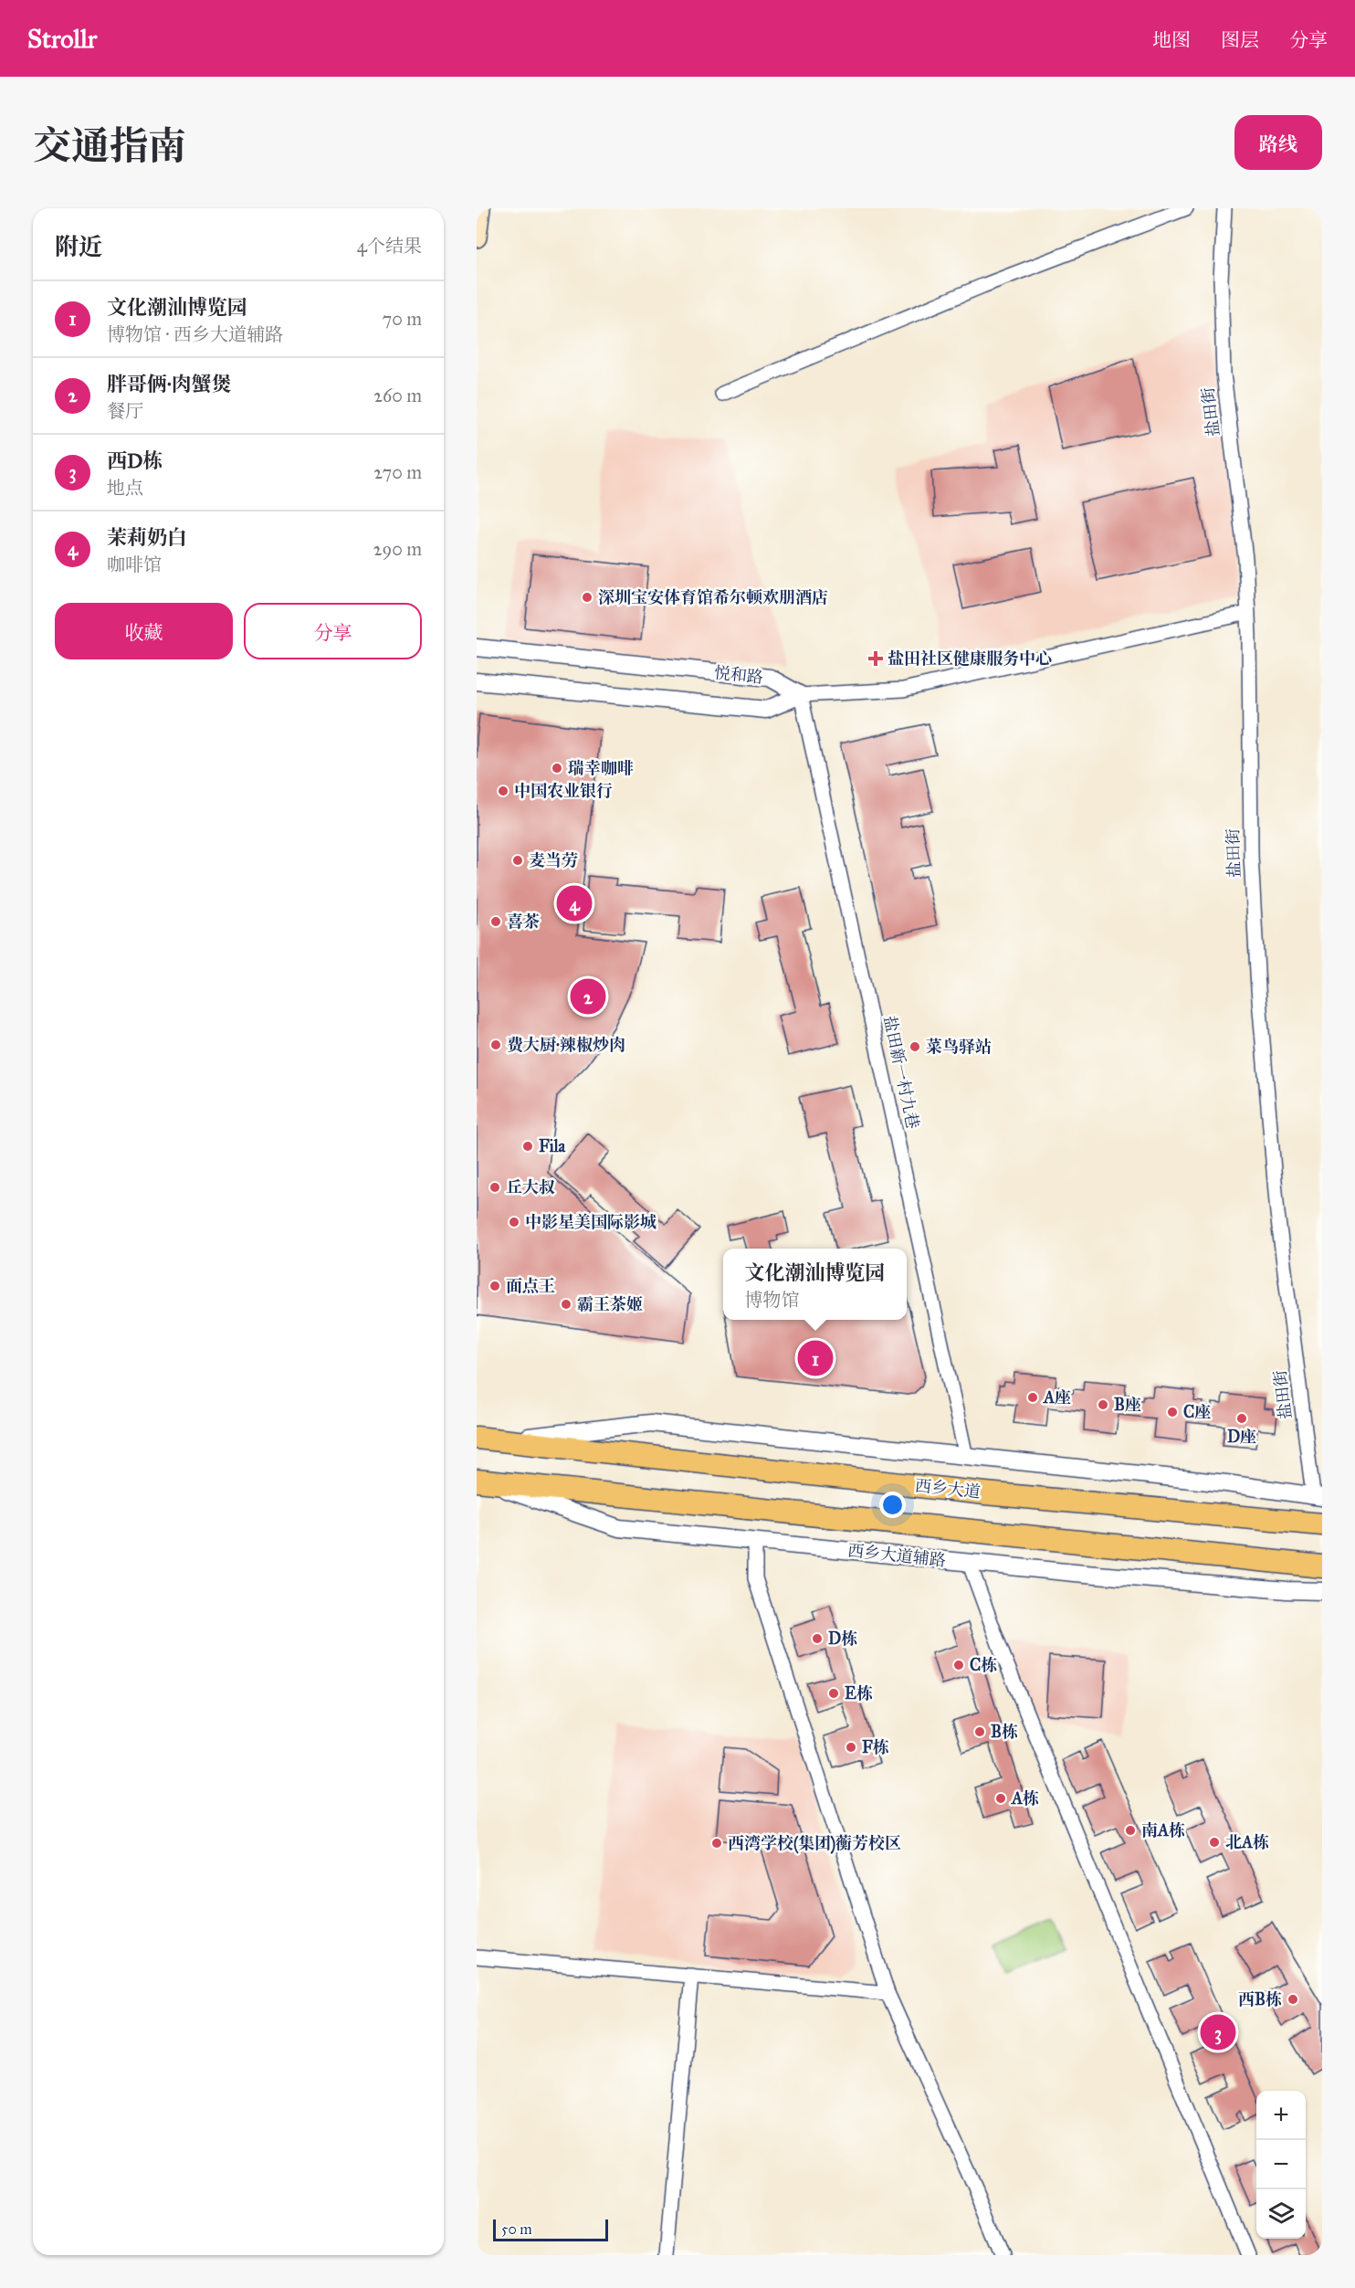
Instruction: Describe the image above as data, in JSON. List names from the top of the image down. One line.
{"streets":{"main road":["西乡大道"],"street":["盐田街","悦和路","盐田新一村九巷","西乡大道辅路"]},"crossings":[["悦和路","盐田新一村九巷"]],"places":{"other":["深圳宝安体育馆希尔顿欢朋酒店","瑞幸咖啡","中国农业银行","麦当劳","喜茶","费大厨·辣椒炒肉","菜鸟驿站","Fila","丘大叔","中影星美国际影城","面点王","霸王茶姬","A座","B座","C座","D座","D栋","C栋","E栋","B栋","F栋","A栋","南A栋","北A栋","西湾学校(集团)蘅芳校区","西B栋"],"health":["盐田社区健康服务中心"]},"scale_bar":"50 m","page":{"header":"Strollr","nav":["地图","图层","分享"],"title":"交通指南","buttons":["路线",["收藏","分享"]],"heading":["附近","4个结果"],"list":[{"mark":"1","name":"文化潮汕博览园","note":"博物馆 · 西乡大道辅路","value":"70 m"},{"mark":"2","name":"胖哥俩·肉蟹煲","note":"餐厅","value":"260 m"},{"mark":"3","name":"西D栋","note":"地点","value":"270 m"},{"mark":"4","name":"茉莉奶白","note":"咖啡馆","value":"290 m"}],"pins":["4","2","1","3"],"popup":["文化潮汕博览园","博物馆"],"map_buttons":["+","−"],"scale":"50 m"}}
